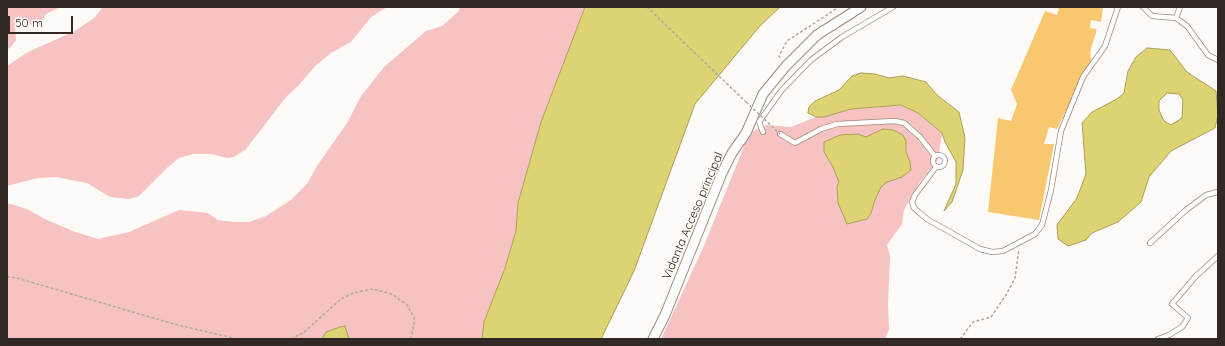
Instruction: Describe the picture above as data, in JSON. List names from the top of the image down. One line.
{"streets":{"street":["Vidanta Acceso principal"]},"scale_bar":"50 m"}
